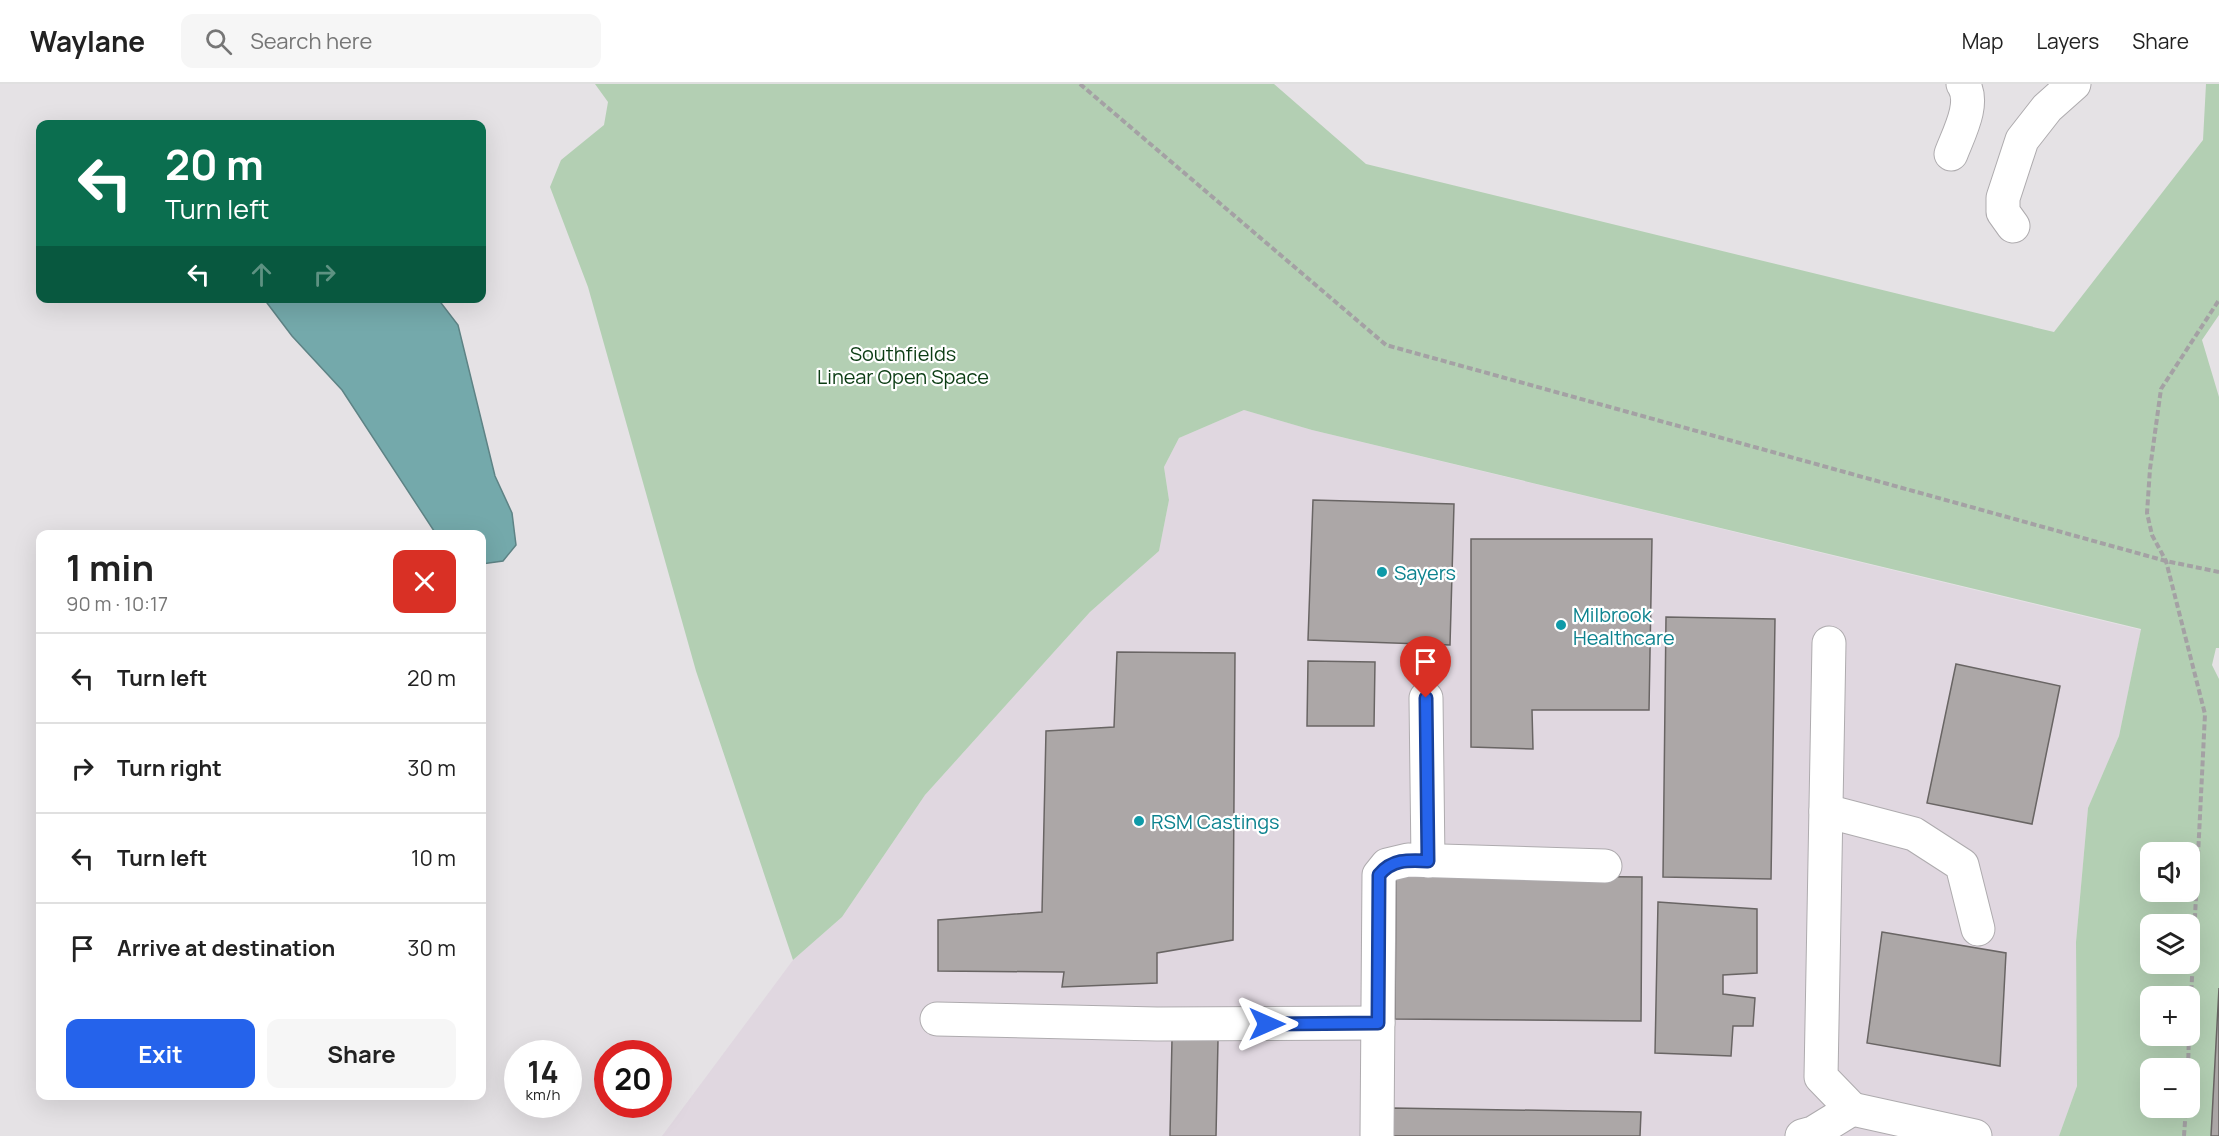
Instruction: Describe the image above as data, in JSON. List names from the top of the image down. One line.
{"parks":["Southfields Linear Open Space"],"places":["Sayers","Milbrook Healthcare","RSM Castings"],"page":{"header":"Waylane","search":"Search here","nav":["Map","Layers","Share"],"turn":["20 m","Turn left"],"heading":["1 min","90 m · 10:17"],"list":[{"name":"Turn left","value":"20 m"},{"name":"Turn right","value":"30 m"},{"name":"Turn left","value":"10 m"},{"name":"Arrive at destination","value":"30 m"}],"map_buttons":["+","−"],"buttons":["Exit","Share"],"speed":"14 km/h","limit":"20"}}
